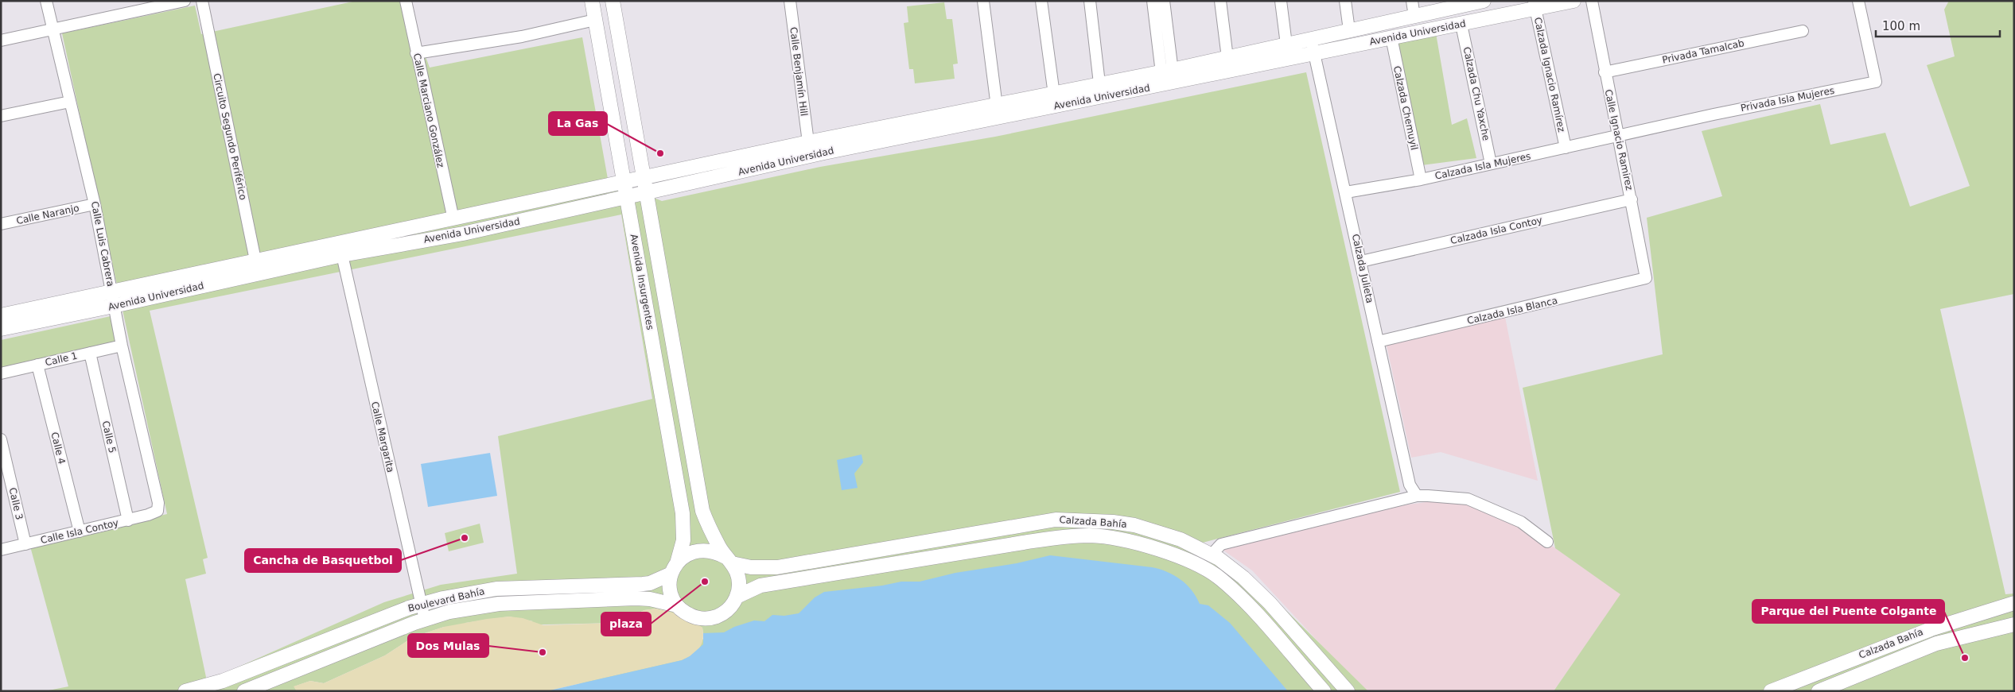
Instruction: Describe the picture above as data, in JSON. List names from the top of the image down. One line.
{"streets":{"main road":["Avenida Universidad","Avenida Insurgentes","Calzada Bahía","Boulevard Bahía"],"street":["Privada Tamalcab","Calle Benjamín Hill","Calzada Ignacio Ramírez","Calzada Chu Yaxche","Privada Isla Mujeres","Calzada Chemuyil","Calle Marciano González","Circuito Segundo Periférico","Calle Ignacio Ramirez","Calzada Isla Mujeres","Calle Naranjo","Calzada Isla Contoy","Calle Luis Cabrera","Calzada Julieta","Calzada Isla Blanca","Calle 1","Calle 5","Calle Margarita","Calle 4","Calle 3","Calle Isla Contoy"]},"crossings":[["Avenida Universidad","Calle Benjamín Hill"],["Avenida Universidad","Calzada Ignacio Ramírez"],["Avenida Universidad","Calzada Chu Yaxche"],["Avenida Universidad","Calzada Chemuyil"],["Avenida Universidad","Calle Marciano González"],["Avenida Universidad","Circuito Segundo Periférico"],["Avenida Universidad","Calle Luis Cabrera"],["Avenida Universidad","Calzada Julieta"],["Avenida Universidad","Avenida Insurgentes"],["Avenida Universidad","Calle Margarita"],["Privada Tamalcab","Calle Ignacio Ramirez"],["Calzada Ignacio Ramírez","Calzada Isla Mujeres"],["Calzada Chu Yaxche","Calzada Isla Mujeres"],["Privada Isla Mujeres","Calle Ignacio Ramirez"],["Privada Isla Mujeres","Calzada Isla Mujeres"],["Calzada Chemuyil","Calzada Isla Mujeres"],["Calle Ignacio Ramirez","Calzada Isla Mujeres"],["Calle Ignacio Ramirez","Calzada Isla Contoy"],["Calle Ignacio Ramirez","Calzada Isla Blanca"],["Calzada Isla Mujeres","Calzada Julieta"],["Calle Naranjo","Calle Luis Cabrera"],["Calzada Isla Contoy","Calzada Julieta"],["Calle Luis Cabrera","Calle 1"],["Calle Luis Cabrera","Calle Isla Contoy"],["Calzada Julieta","Calzada Isla Blanca"],["Avenida Insurgentes","Calzada Bahía"],["Avenida Insurgentes","Boulevard Bahía"],["Calle 1","Calle 5"],["Calle 1","Calle 4"],["Calle 5","Calle Isla Contoy"],["Calle Margarita","Boulevard Bahía"],["Calle 4","Calle Isla Contoy"],["Calle 3","Calle Isla Contoy"],["Calzada Bahía","Boulevard Bahía"]],"places":["La Gas","Cancha de Basquetbol","plaza","Dos Mulas","Parque del Puente Colgante"],"scale_bar":"100 m"}
